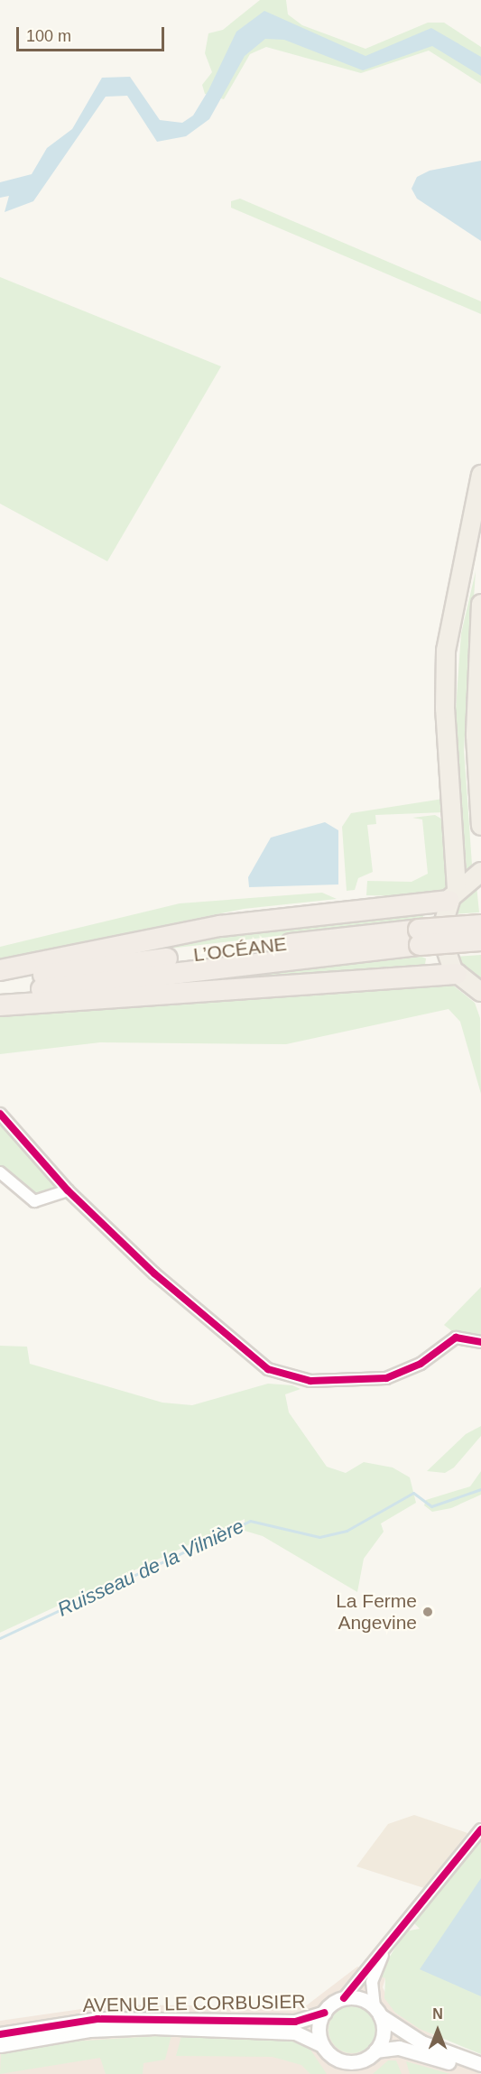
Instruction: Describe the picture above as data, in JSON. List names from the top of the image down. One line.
{"streets":{"highway":["L’OCÉANE"],"street":["AVENUE LE CORBUSIER"]},"water":["Ruisseau de la Vilnière"],"places":["La Ferme Angevine"],"scale_bar":"100 m","north":"top"}
